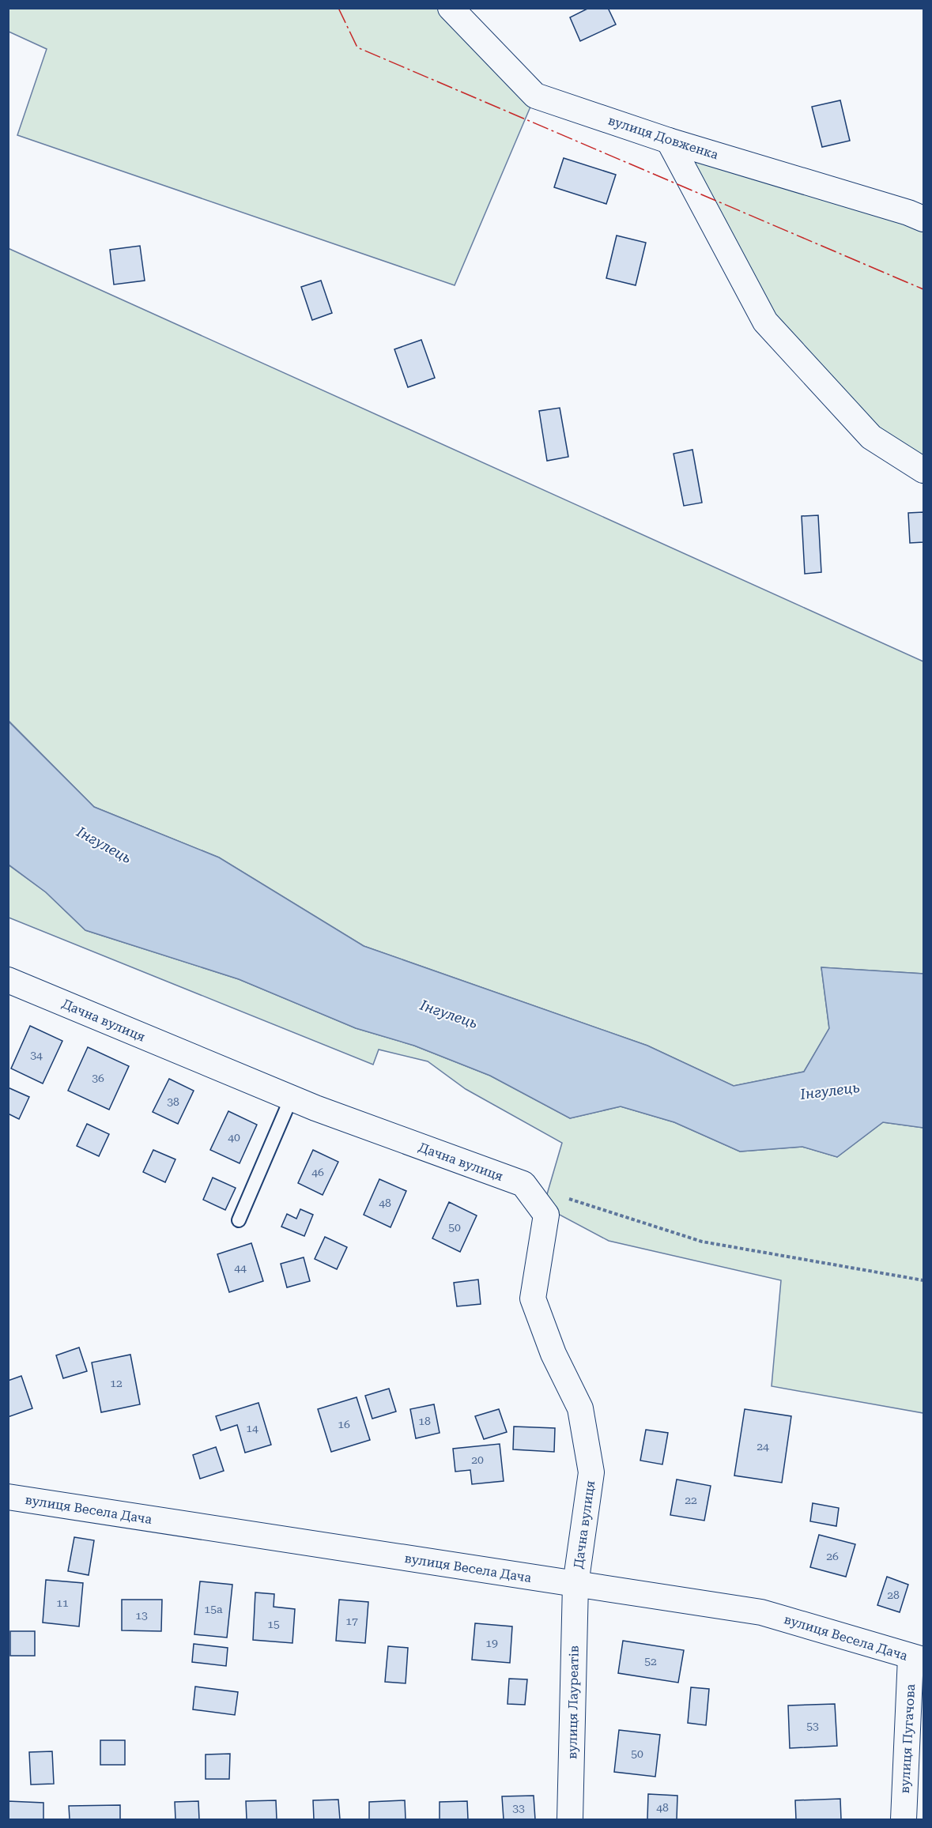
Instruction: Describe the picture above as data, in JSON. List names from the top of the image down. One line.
{"streets":{"street":["вулиця Довженка","Дачна вулиця","вулиця Весела Дача","вулиця Лауреатів","вулиця Пугачова"]},"crossings":[["Дачна вулиця","вулиця Весела Дача"],["Дачна вулиця","вулиця Лауреатів"],["вулиця Весела Дача","вулиця Лауреатів"],["вулиця Весела Дача","вулиця Пугачова"]],"water":["Інгулець"],"house_numbers":["34","36","38","40","46","48","50","44","12","18","16","14","24","20","22","26","28","11","15а","13","17","15","19","52","53","50","48","33"]}
